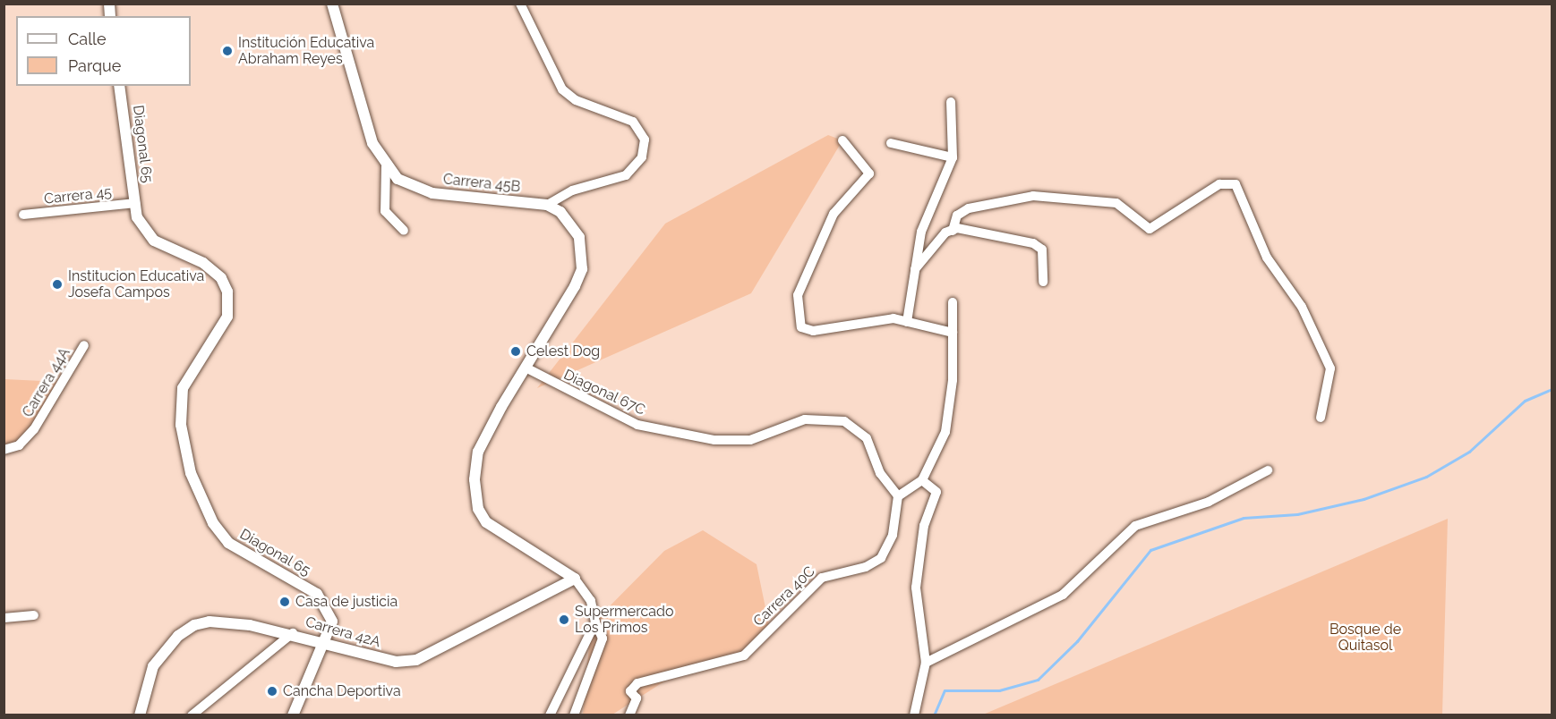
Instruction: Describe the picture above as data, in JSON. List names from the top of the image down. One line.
{"streets":{"street":["Diagonal 65","Carrera 45B","Carrera 45","Carrera 44A","Diagonal 67C","Carrera 40C","Carrera 42A"]},"crossings":[["Diagonal 65","Carrera 45"],["Diagonal 65","Carrera 42A"],["Diagonal 67C","Carrera 40C"]],"parks":["Bosque de Quitasol"],"places":["Institución Educativa Abraham Reyes","Institucion Educativa Josefa Campos","Celest Dog","Casa de justicia","Supermercado Los Primos","Cancha Deportiva"],"legend":["Calle","Parque"]}
